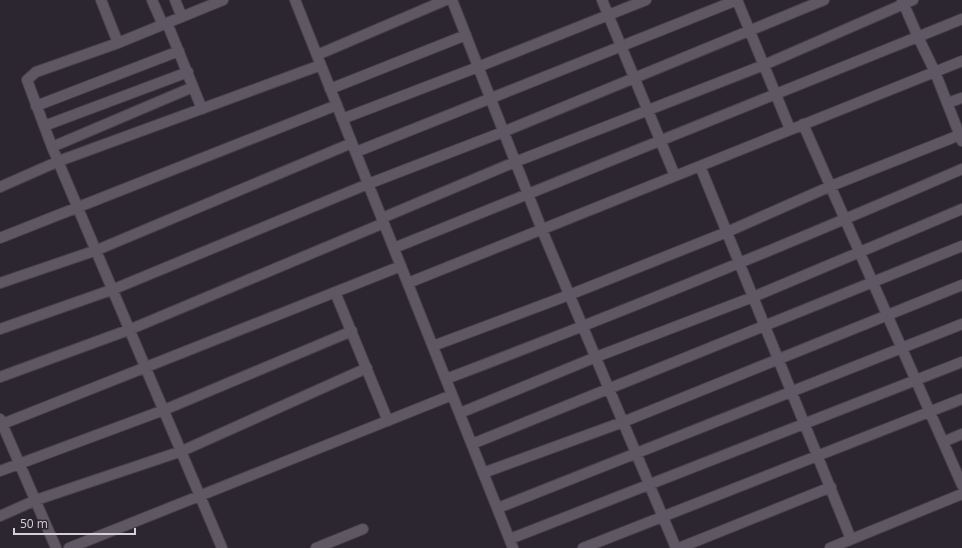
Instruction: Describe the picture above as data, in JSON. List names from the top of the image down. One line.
{"scale_bar":"50 m"}
